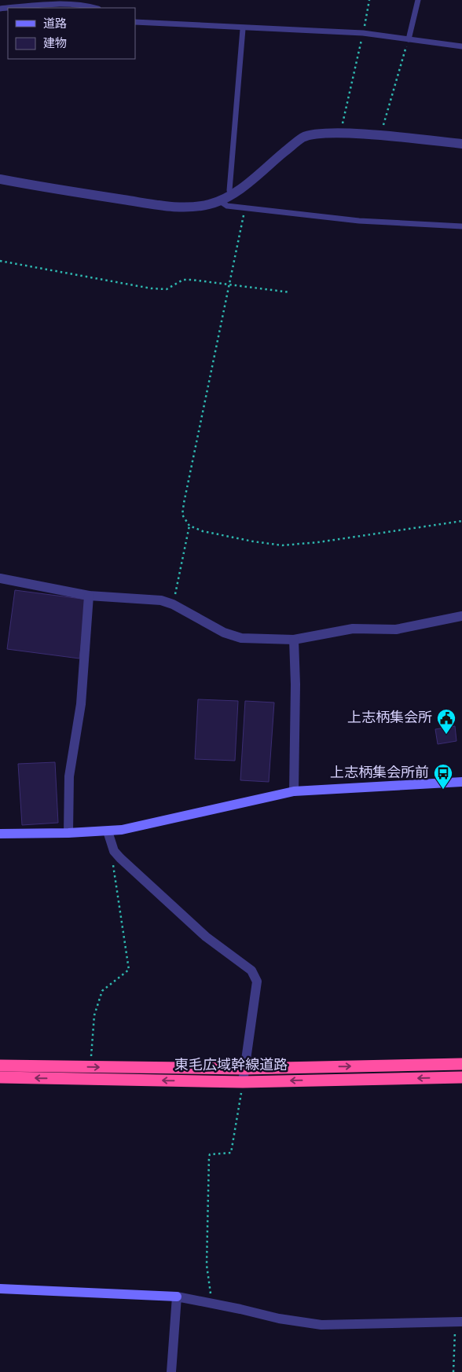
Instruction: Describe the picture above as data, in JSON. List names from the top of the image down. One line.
{"streets":{"highway":["東毛広域幹線道路"]},"places":{"public building":["上志柄集会所"],"bus stop":["上志柄集会所前"]},"legend":["道路","建物"]}
